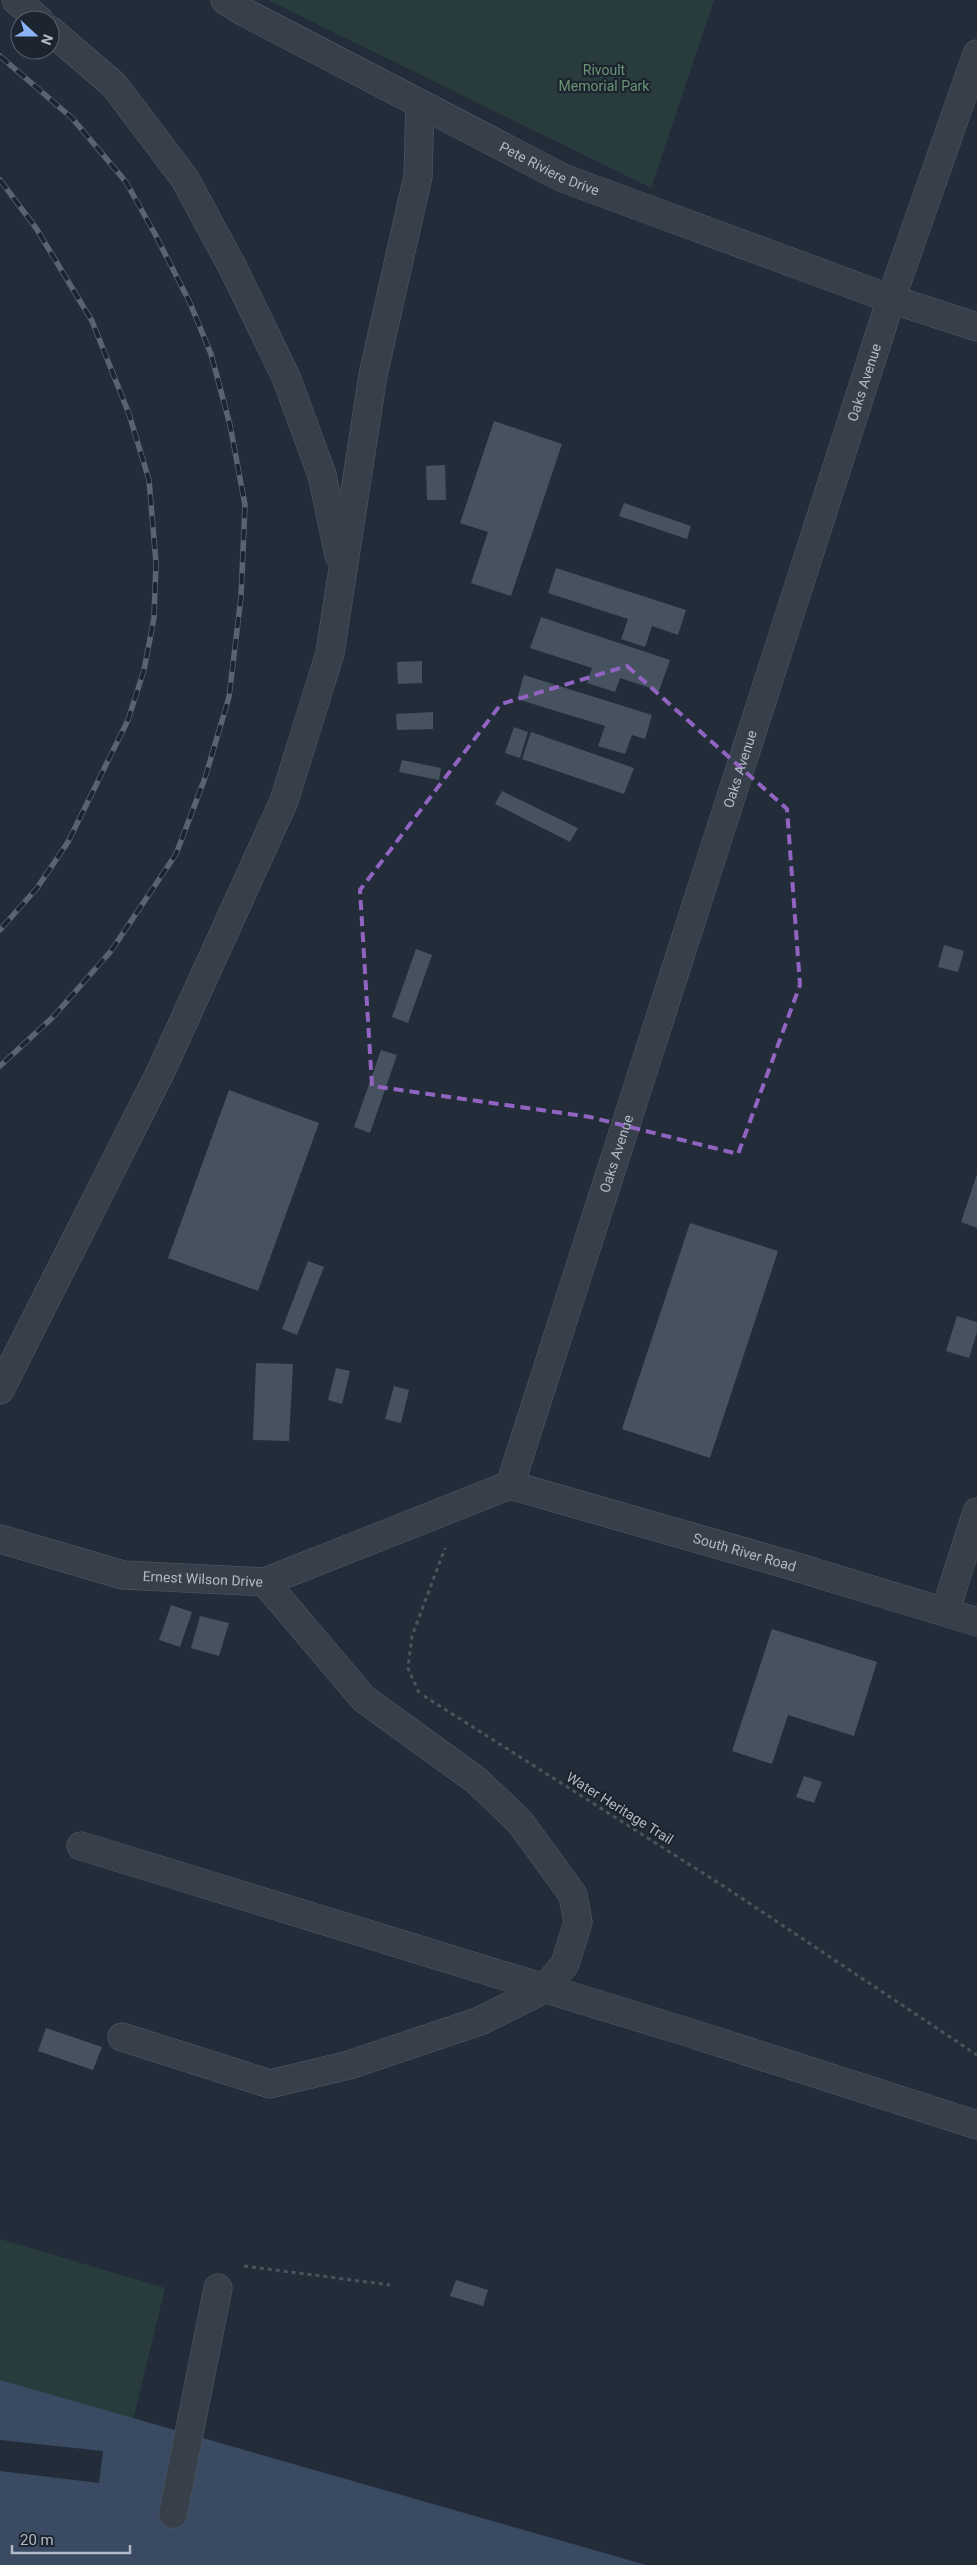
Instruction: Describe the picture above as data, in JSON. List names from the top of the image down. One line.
{"streets":{"street":["Pete Riviere Drive","Oaks Avenue","South River Road","Ernest Wilson Drive"],"path":["Water Heritage Trail"]},"crossings":[["Pete Riviere Drive","Oaks Avenue"],["Oaks Avenue","South River Road"],["Oaks Avenue","Ernest Wilson Drive"],["South River Road","Ernest Wilson Drive"],["Ernest Wilson Drive","Water Heritage Trail"]],"parks":["Rivoult Memorial Park"],"scale_bar":"20 m","north":"right"}
